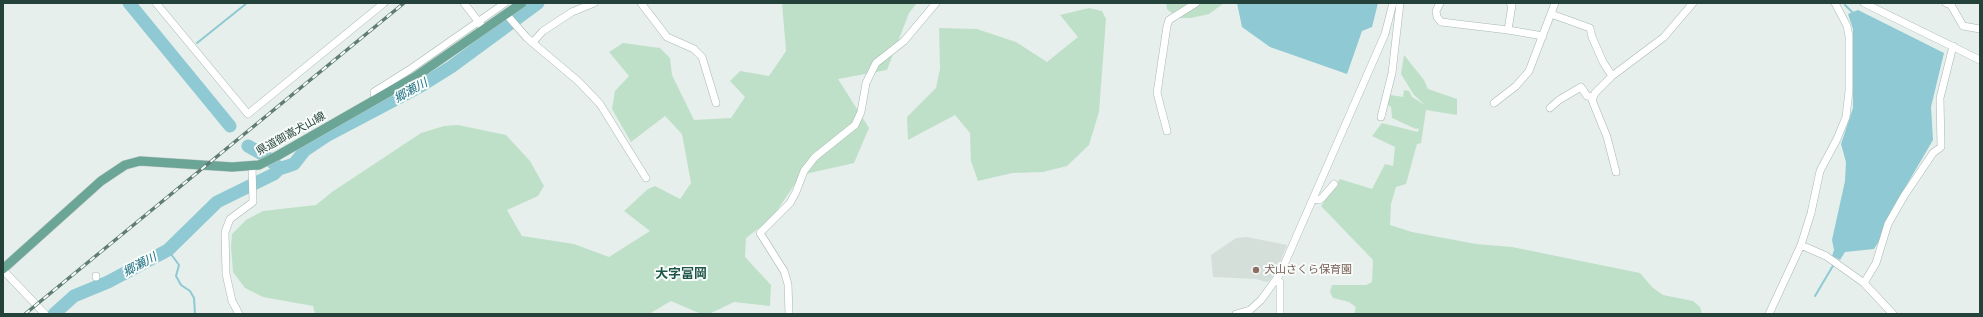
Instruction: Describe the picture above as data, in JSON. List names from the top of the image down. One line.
{"streets":{"main road":["県道御嵩犬山線"]},"districts":["大字富岡"],"water":["郷瀬川"],"places":["犬山さくら保育園"]}
